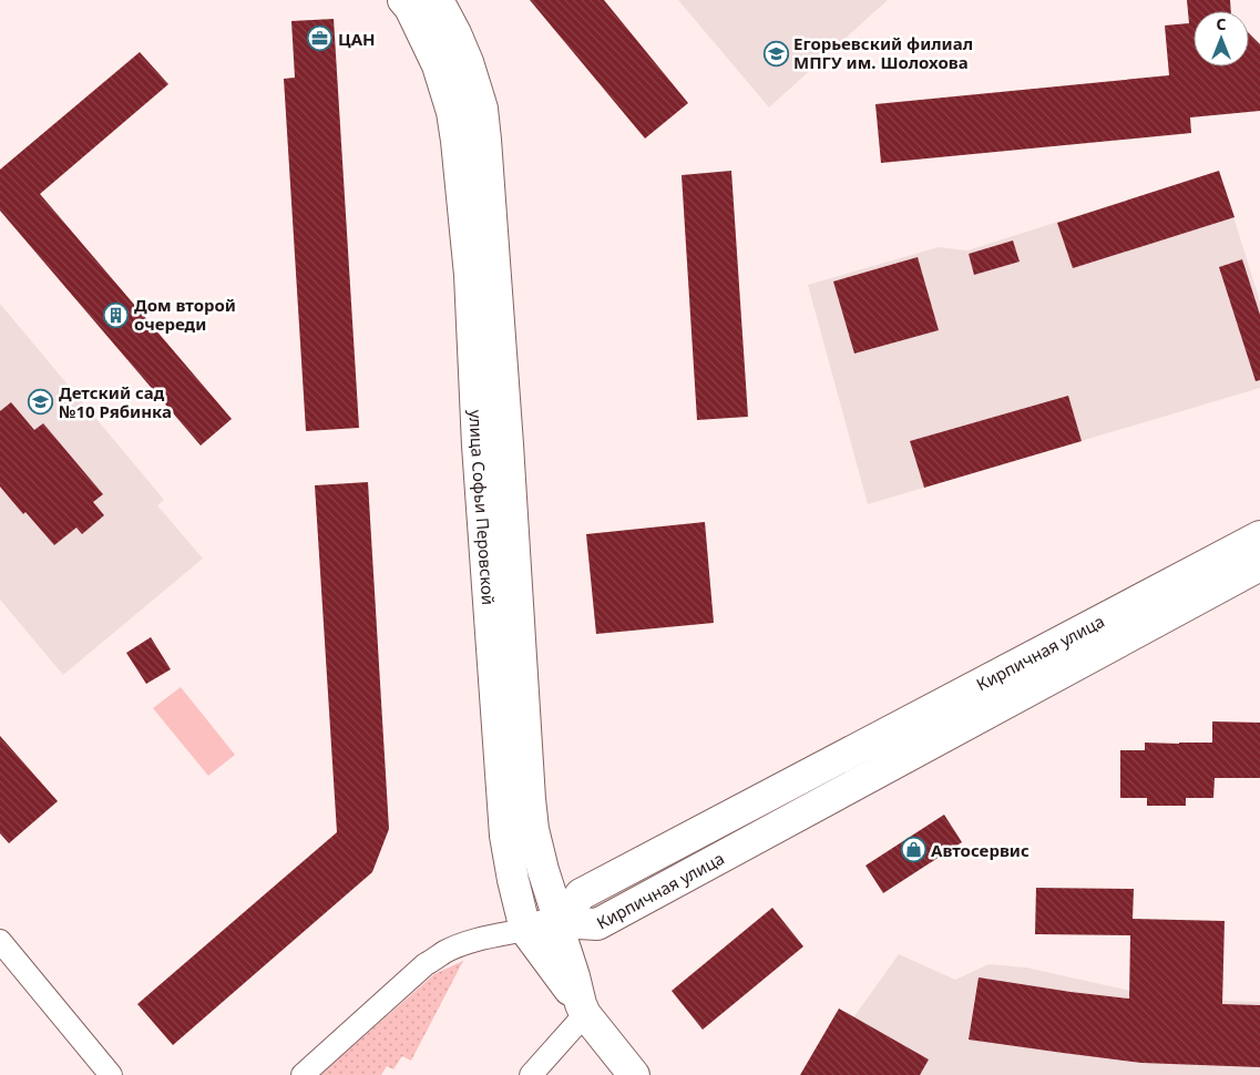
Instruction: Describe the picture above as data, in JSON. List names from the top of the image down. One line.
{"streets":{"street":["улица Софьи Перовской","Кирпичная улица"]},"crossings":[["улица Софьи Перовской","Кирпичная улица"]],"places":{"office":["ЦАН"],"school or university":["Егорьевский филиал МПГУ им. Шолохова","Детский сад №10 Рябинка"],"building":["Дом второй очереди"],"shop":["Автосервис"]},"north":"top"}
